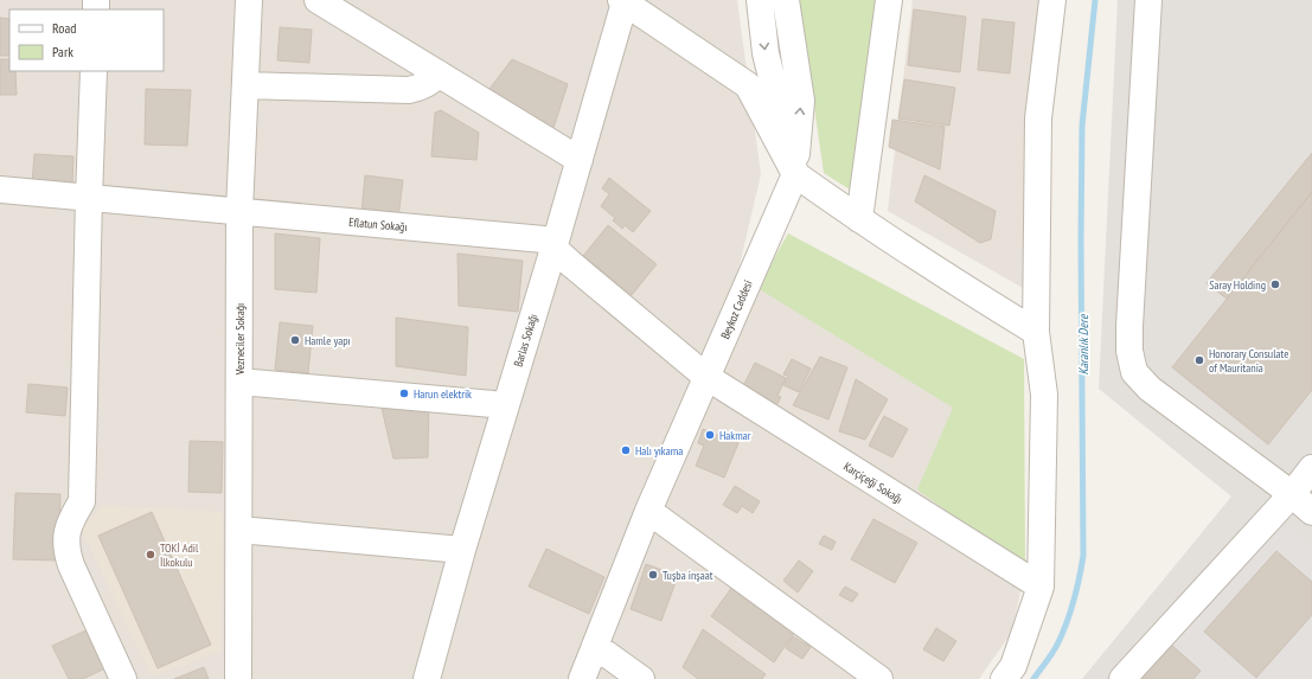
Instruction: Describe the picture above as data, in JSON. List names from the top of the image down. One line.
{"streets":{"street":["Eflatun Sokağı","Beykoz Caddesi","Vezneciler Sokağı","Barlas Sokağı","Karçiçeği Sokağı"]},"crossings":[["Eflatun Sokağı","Beykoz Caddesi"],["Eflatun Sokağı","Vezneciler Sokağı"],["Eflatun Sokağı","Barlas Sokağı"],["Eflatun Sokağı","Karçiçeği Sokağı"],["Beykoz Caddesi","Karçiçeği Sokağı"]],"water":["Karanlık Dere"],"places":["Saray Holding","Hamle yapı","Honorary Consulate of Mauritania","Harun elektrik","Hakmar","Halı yıkama","TOKİ Adil İlkokulu","Tuşba inşaat"],"legend":["Road","Park"]}
